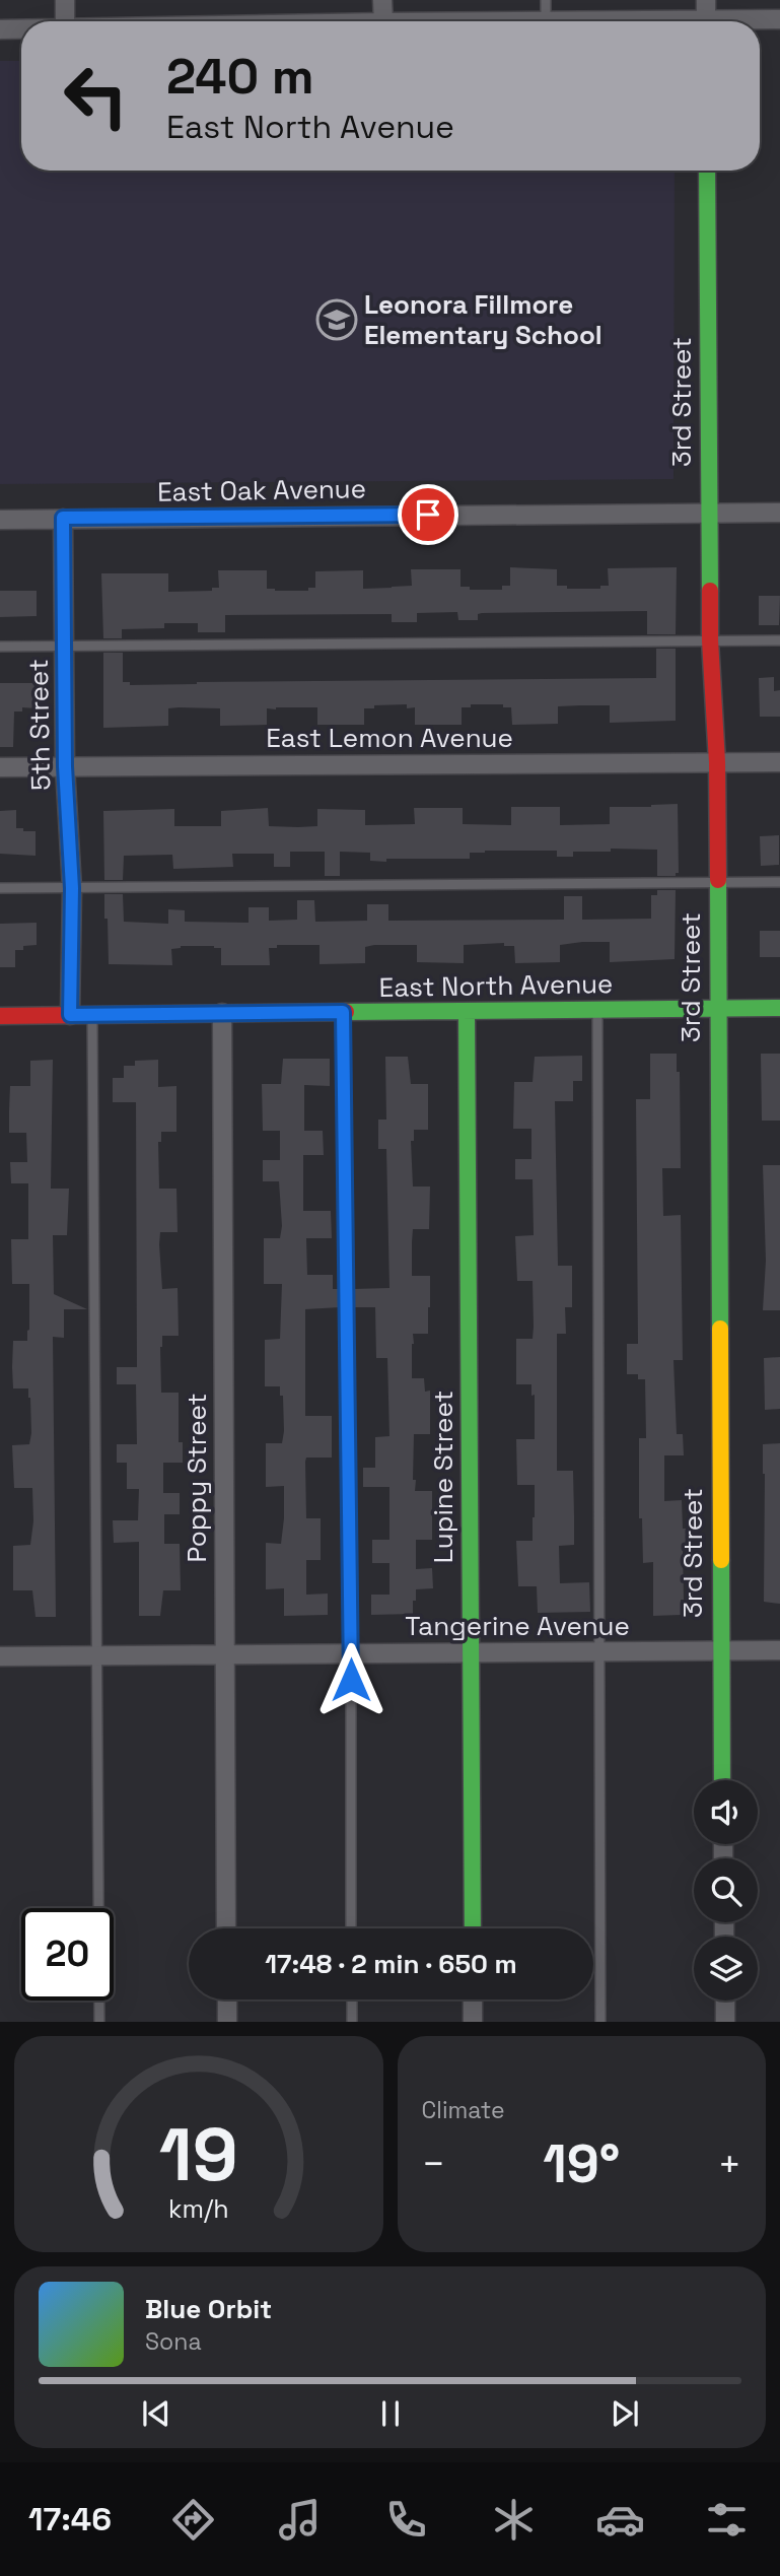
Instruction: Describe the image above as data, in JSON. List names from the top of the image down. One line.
{"streets":{"street":["3rd Street","East Oak Avenue","5th Street","East Lemon Avenue","East North Avenue","Lupine Street","Poppy Street","Tangerine Avenue"]},"crossings":[["3rd Street","East Oak Avenue"],["3rd Street","East Lemon Avenue"],["3rd Street","East North Avenue"],["3rd Street","Tangerine Avenue"],["East Oak Avenue","5th Street"],["5th Street","East Lemon Avenue"],["5th Street","East North Avenue"],["East North Avenue","Lupine Street"],["East North Avenue","Poppy Street"],["Lupine Street","Tangerine Avenue"],["Poppy Street","Tangerine Avenue"]],"places":{"school or university":["Leonora Fillmore Elementary School"]},"page":{"turn":["240 m","East North Avenue"],"limit":"20","trip":"17:48 · 2 min · 650 m","tile":"Climate","heat":["−","19°","+"],"song":["Blue Orbit","Sona"],"tabs":"17:46","gauge":["19","km/h"]}}
